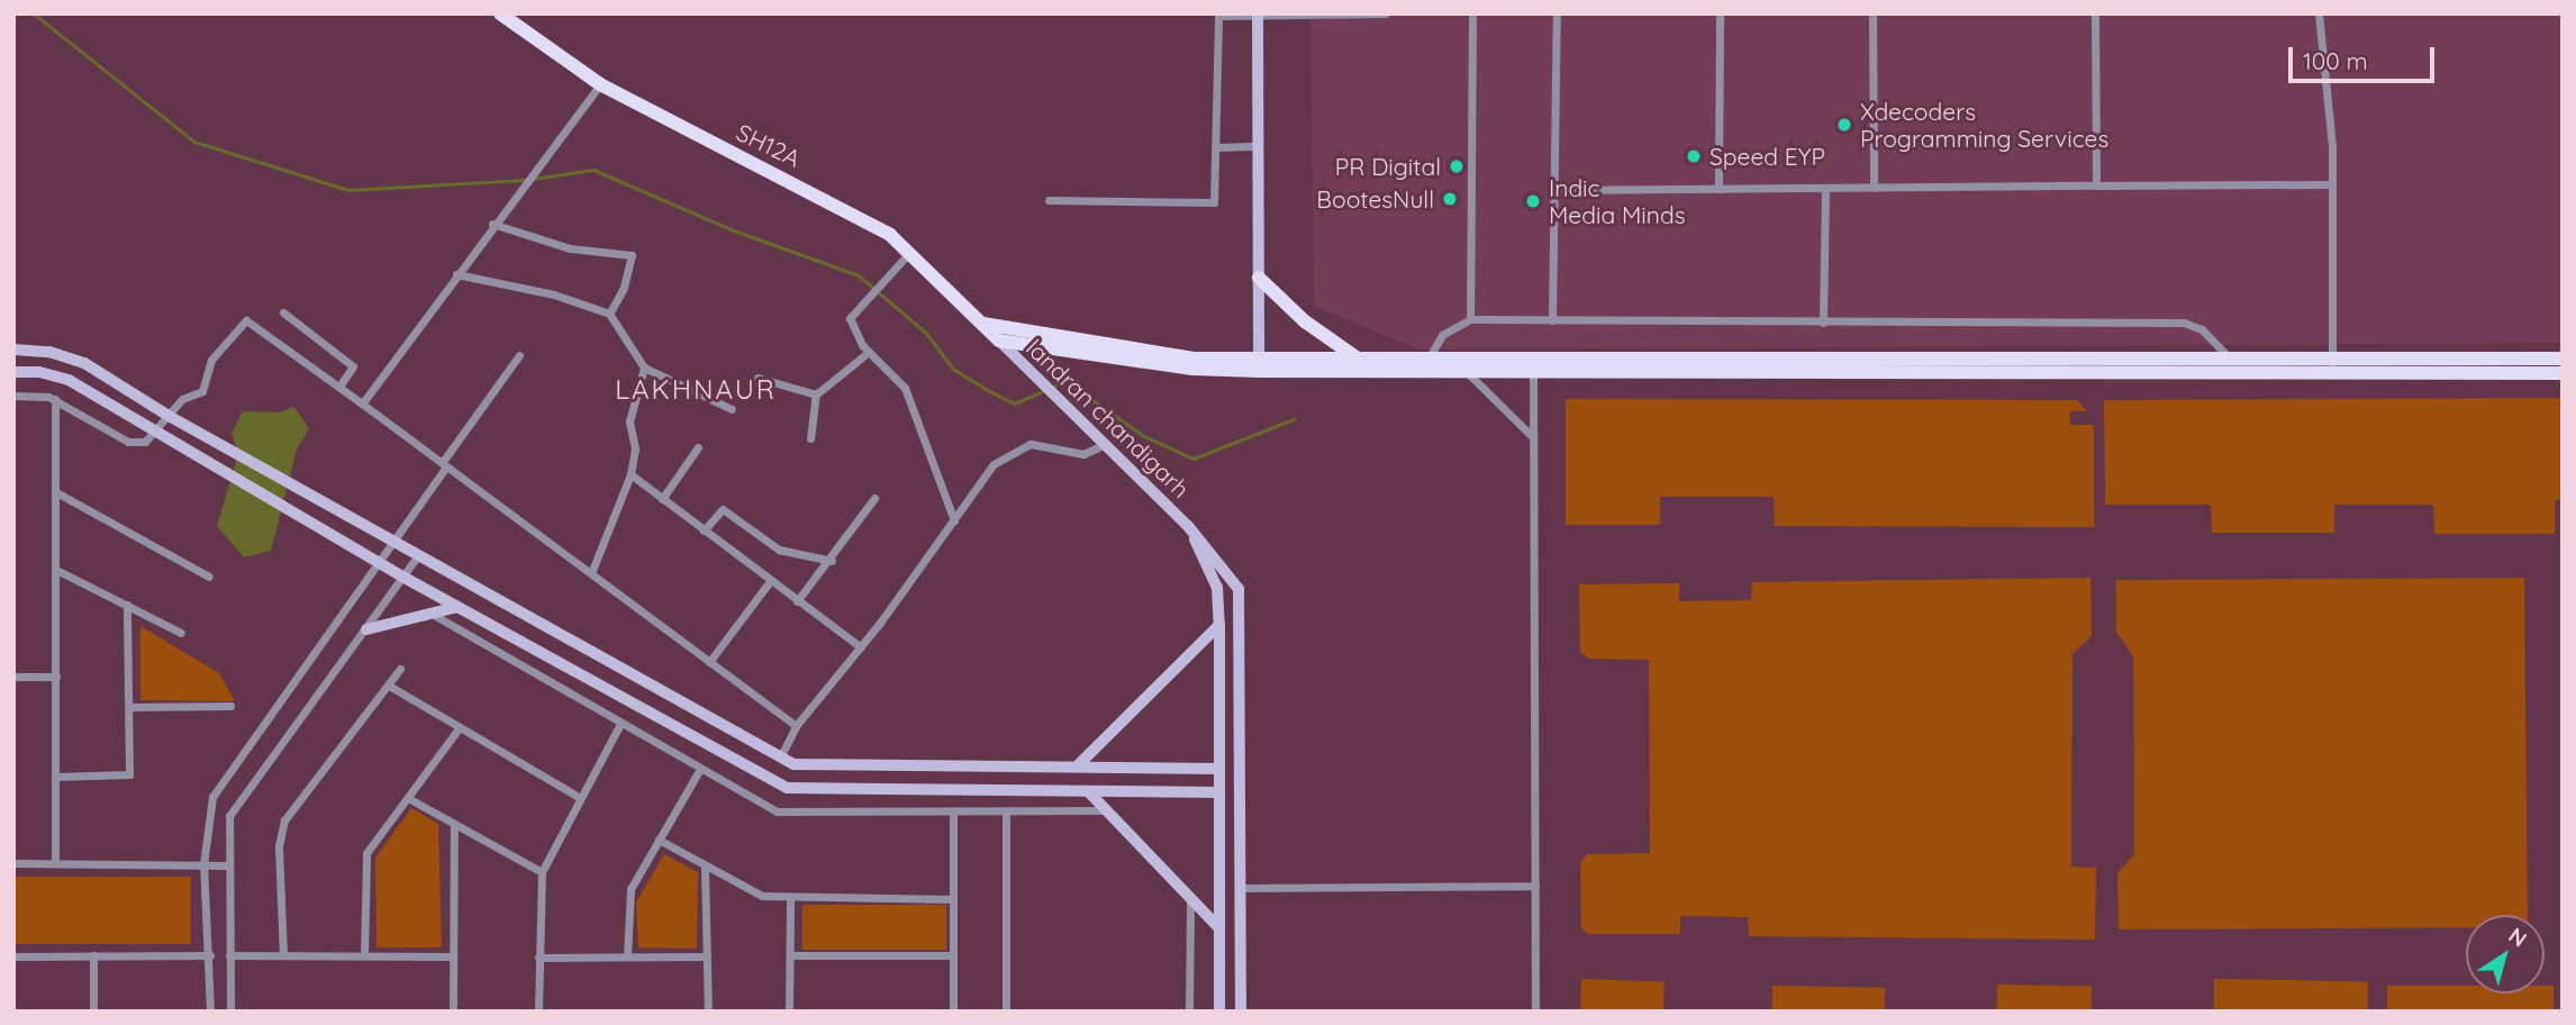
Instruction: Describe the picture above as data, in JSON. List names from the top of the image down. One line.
{"streets":{"main road":["SH12A"],"street":["landran chandigarh"]},"crossings":[["SH12A","landran chandigarh"]],"districts":["LAKHNAUR"],"places":["Xdecoders Programming Services","Speed EYP","PR Digital","BootesNull","Indic Media Minds"],"scale_bar":"100 m","north":"top right"}
